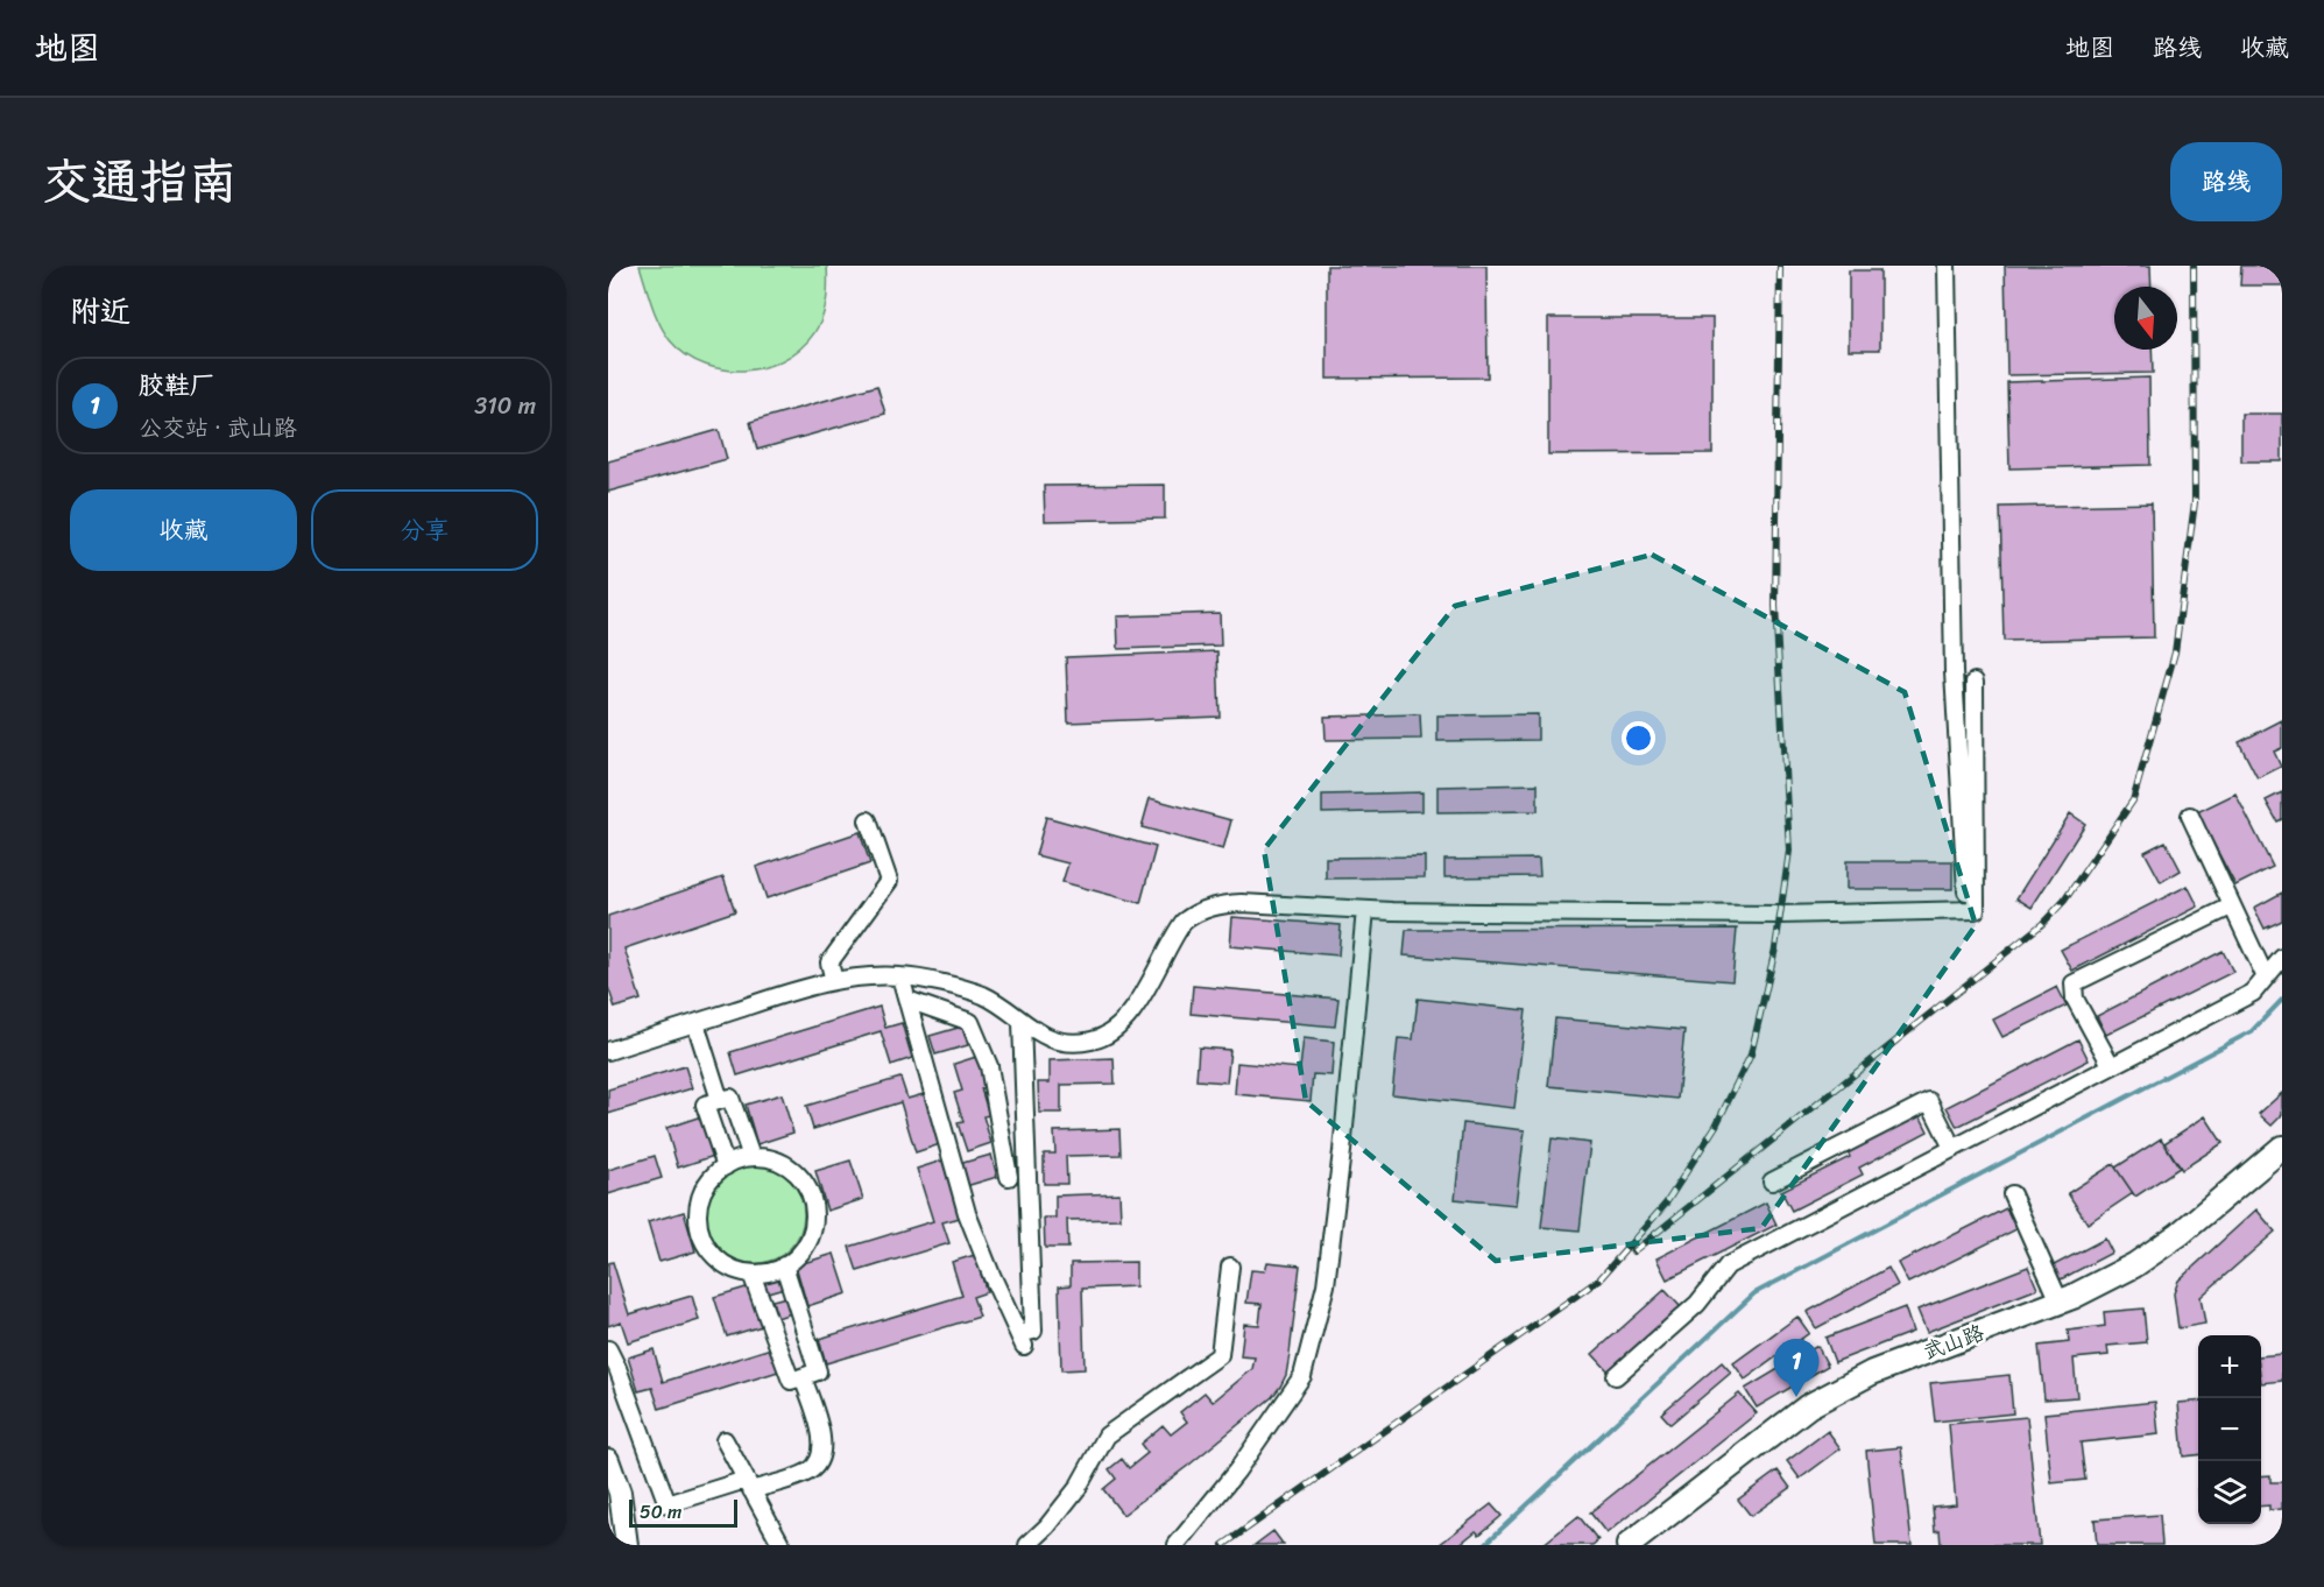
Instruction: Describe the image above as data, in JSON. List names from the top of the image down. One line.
{"streets":{"main road":["武山路"]},"scale_bar":"50 m","north":"bottom","page":{"header":"地图","nav":["地图","路线","收藏"],"title":"交通指南","buttons":["路线",["收藏","分享"]],"heading":"附近","list":[{"mark":"1","name":"胶鞋厂","note":"公交站 · 武山路","value":"310 m"}],"map_buttons":["+","−"],"pins":"1","scale":"50 m"}}
